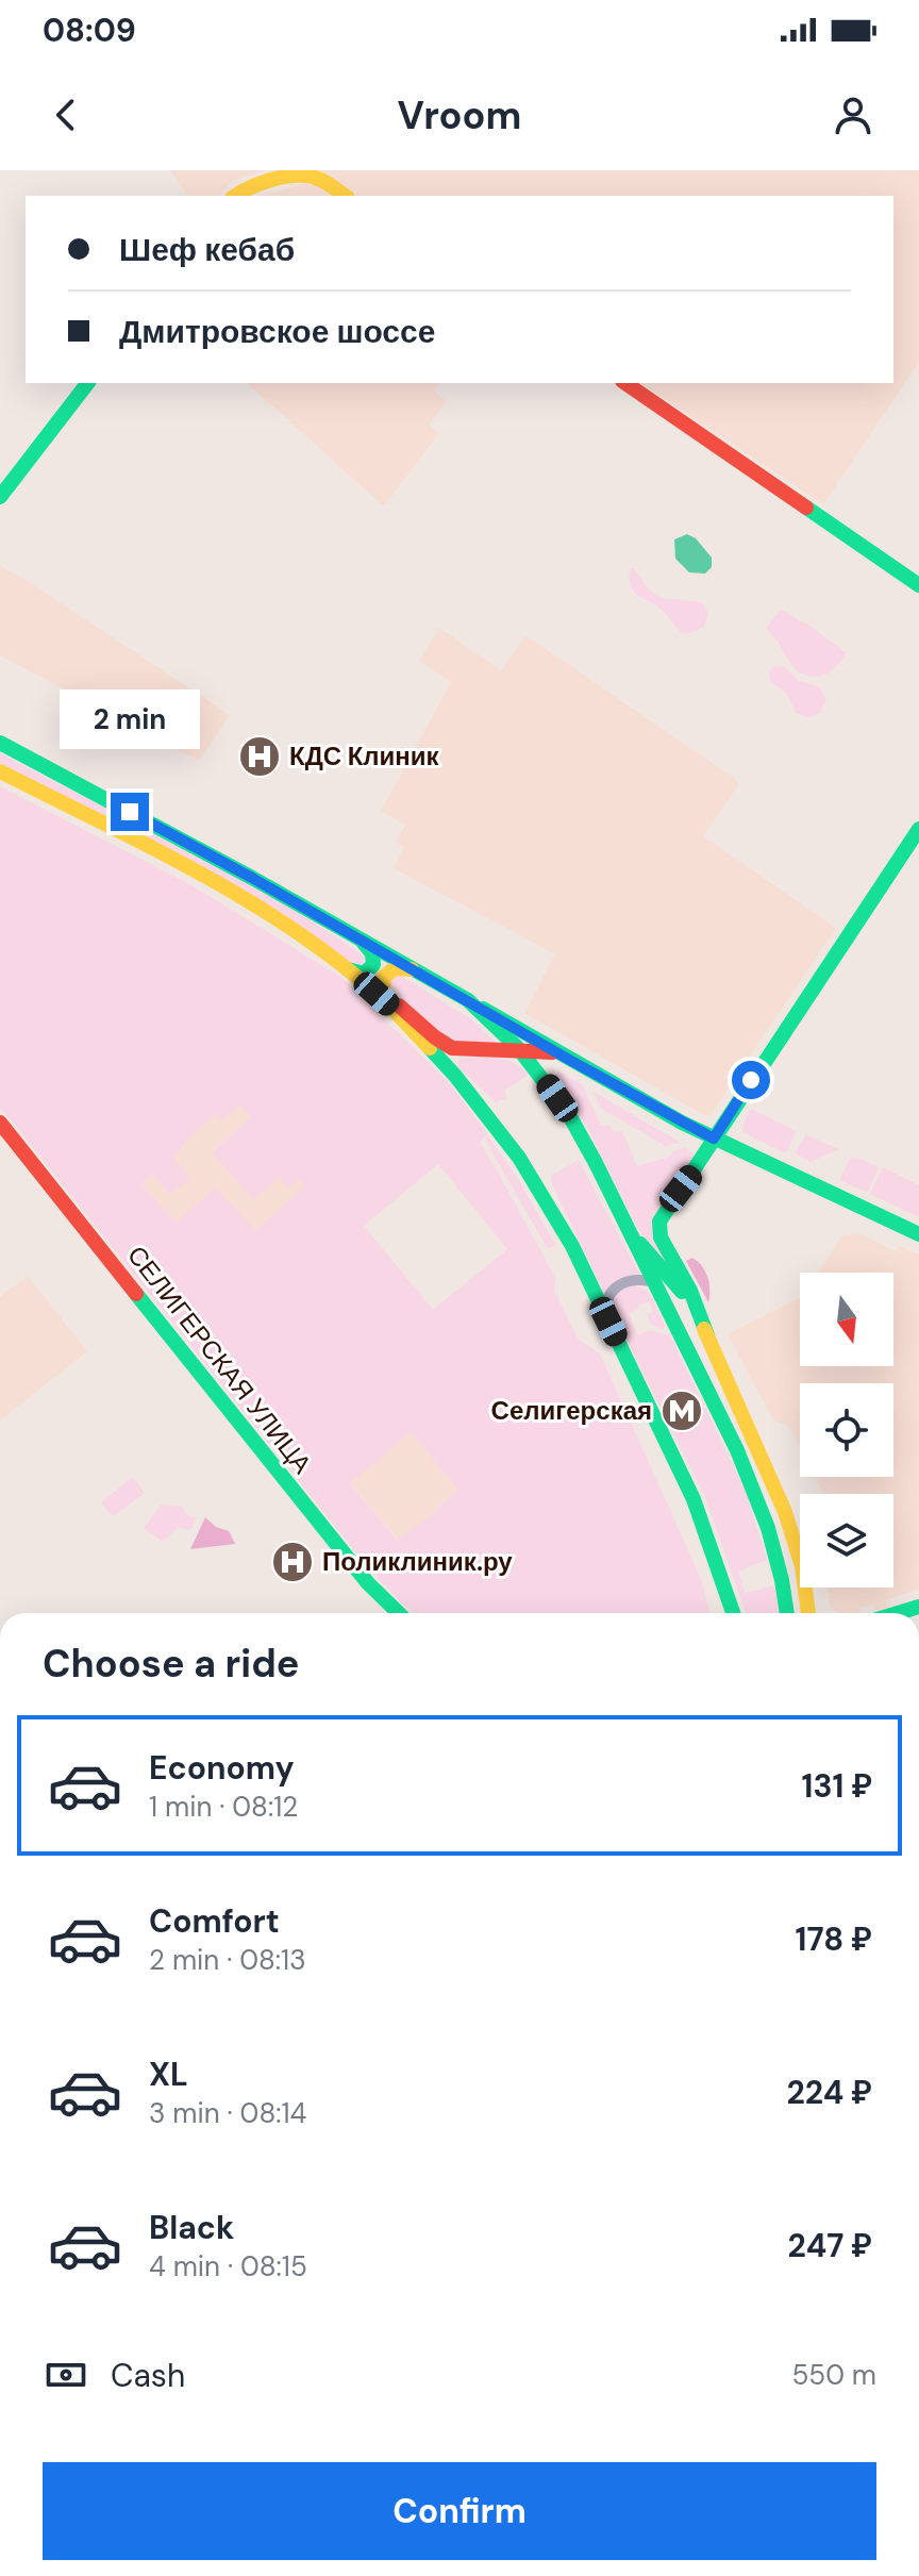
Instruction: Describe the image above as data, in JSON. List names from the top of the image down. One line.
{"streets":{"main road":["СЕЛИГЕРСКАЯ УЛИЦА"]},"places":{"hospital":["КДС Клиник","Поликлиник.ру"],"metro station":["Селигерская"]},"north":"bottom","page":{"status":"08:09","header":"Vroom","banner":["Шеф кебаб","Дмитровское шоссе"],"bubble":"2 min","heading":"Choose a ride","list":[{"name":"Economy","note":"1 min · 08:12","value":"131 ₽"},{"name":"Comfort","note":"2 min · 08:13","value":"178 ₽"},{"name":"XL","note":"3 min · 08:14","value":"224 ₽"},{"name":"Black","note":"4 min · 08:15","value":"247 ₽"}],"pay":["Cash","550 m"],"buttons":"Confirm"}}
